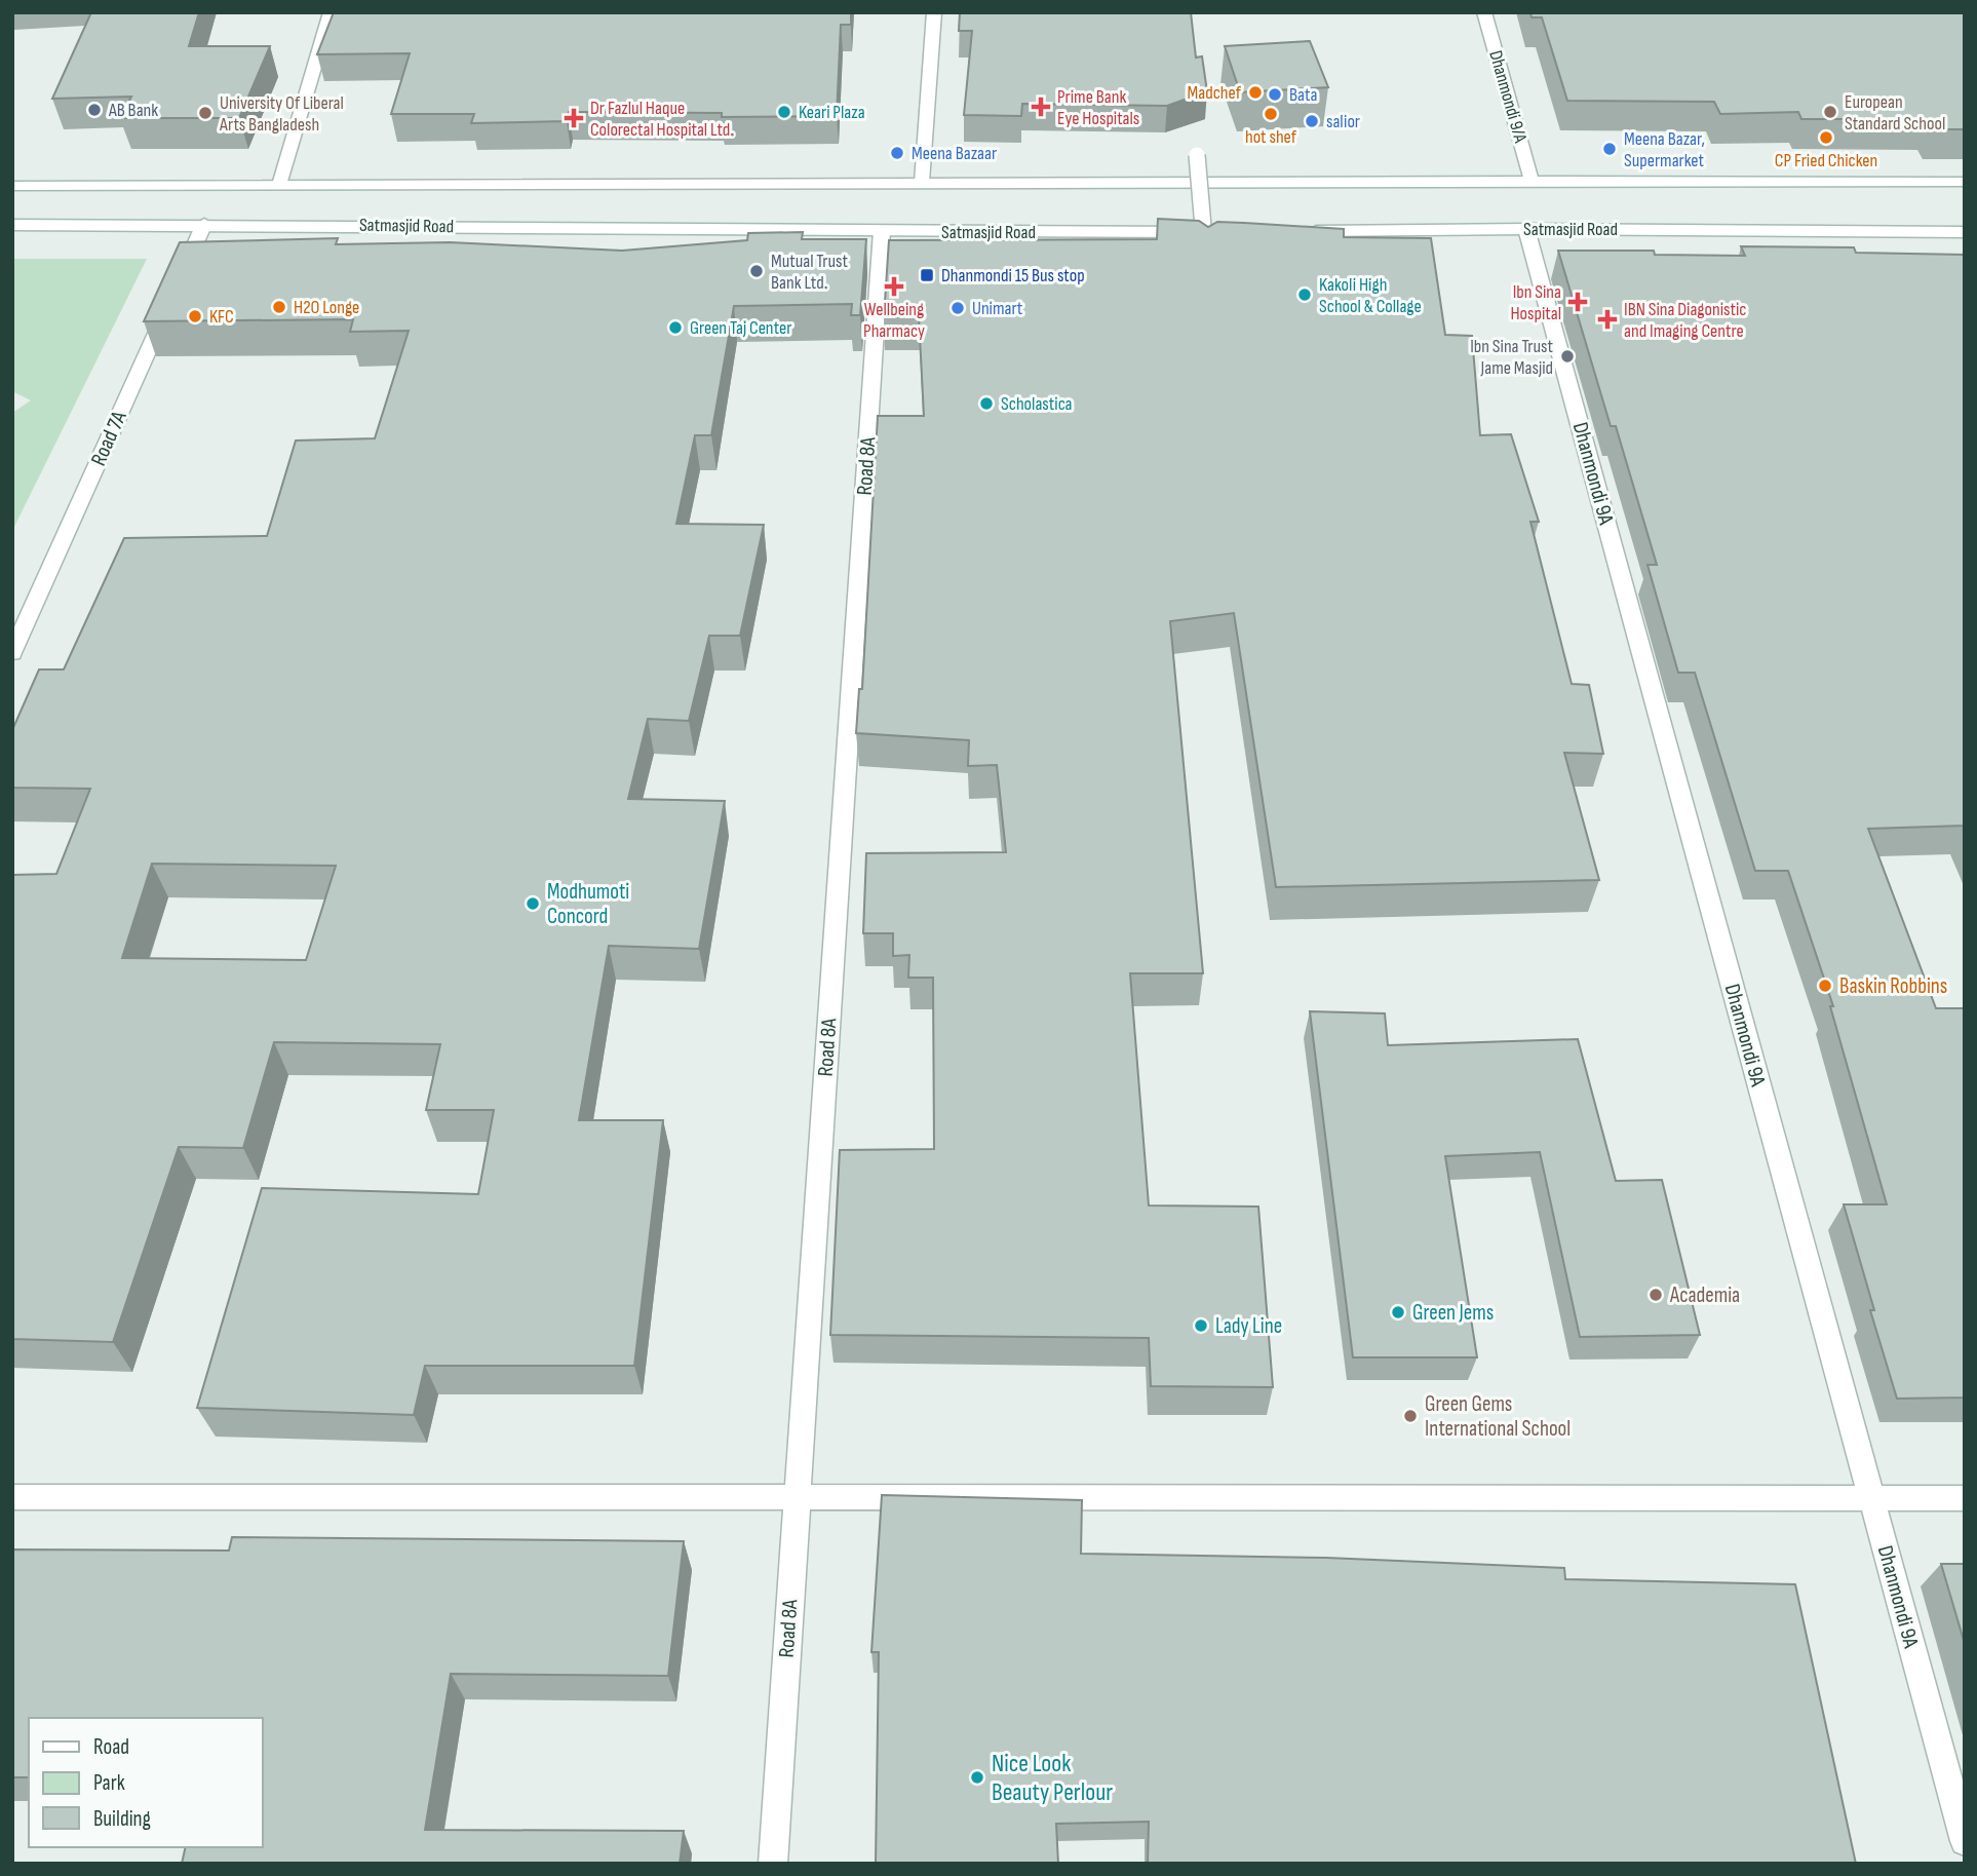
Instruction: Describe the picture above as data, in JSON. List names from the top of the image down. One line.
{"streets":{"street":["Dhanmondi 9/A","Satmasjid Road","Road 7A","Road 8A","Dhanmondi 9A"]},"crossings":[["Dhanmondi 9/A","Satmasjid Road"],["Satmasjid Road","Road 7A"],["Satmasjid Road","Road 8A"],["Satmasjid Road","Dhanmondi 9A"]],"places":{"other":["Madchef","Bata","AB Bank","Keari Plaza","European Standard School","University Of Liberal Arts Bangladesh","hot shef","salior","CP Fried Chicken","Meena Bazar, Supermarket","Meena Bazaar","Mutual Trust Bank Ltd.","Kakoli High School & Collage","H2O Longe","Unimart","KFC","Green Taj Center","Ibn Sina Trust Jame Masjid","Scholastica","Modhumoti Concord","Baskin Robbins","Academia","Green Jems","Lady Line","Green Gems International School","Nice Look Beauty Perlour"],"health":["Prime Bank Eye Hospitals","Dr Fazlul Haque Colorectal Hospital Ltd.","Wellbeing Pharmacy","Ibn Sina Hospital","IBN Sina Diagonistic and Imaging Centre"],"transit":["Dhanmondi 15 Bus stop"]},"legend":["Road","Park","Building"]}
